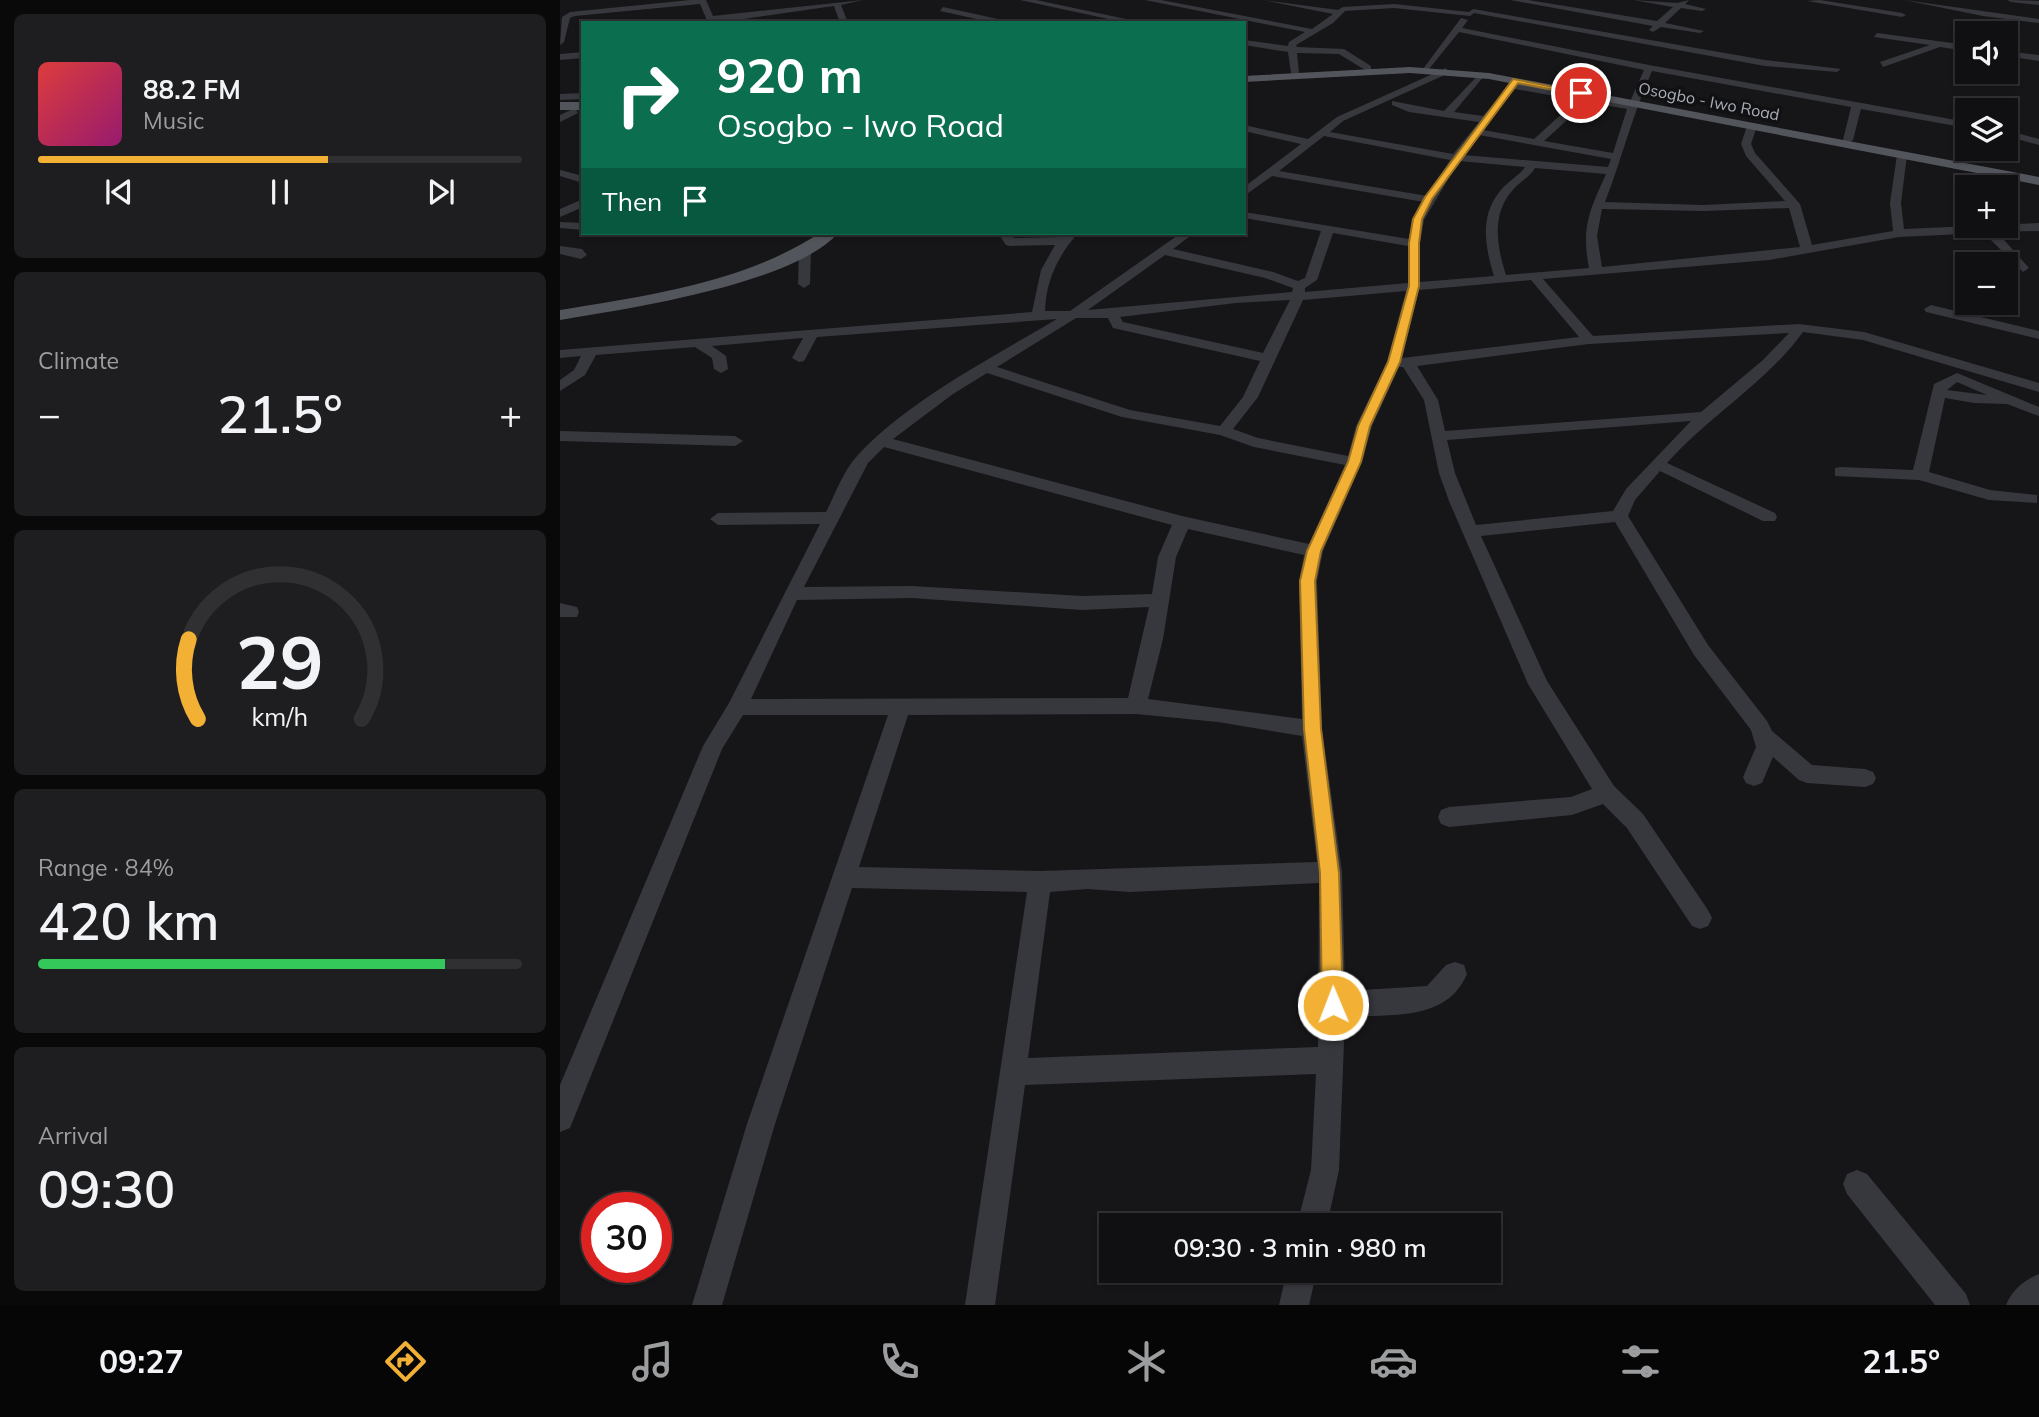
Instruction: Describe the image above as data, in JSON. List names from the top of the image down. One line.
{"streets":{"main road":["Osogbo - Iwo Road"]},"page":{"map_buttons":["+","−"],"turn":["920 m","Osogbo - Iwo Road"],"song":["88.2 FM","Music"],"then":"Then","tile":["Climate",["Range · 84%","420 km"],["Arrival","09:30"]],"heat":["−","21.5°","+"],"limit":"30","trip":"09:30 · 3 min · 980 m","tabs":["09:27","21.5°"],"gauge":["29","km/h"]}}
